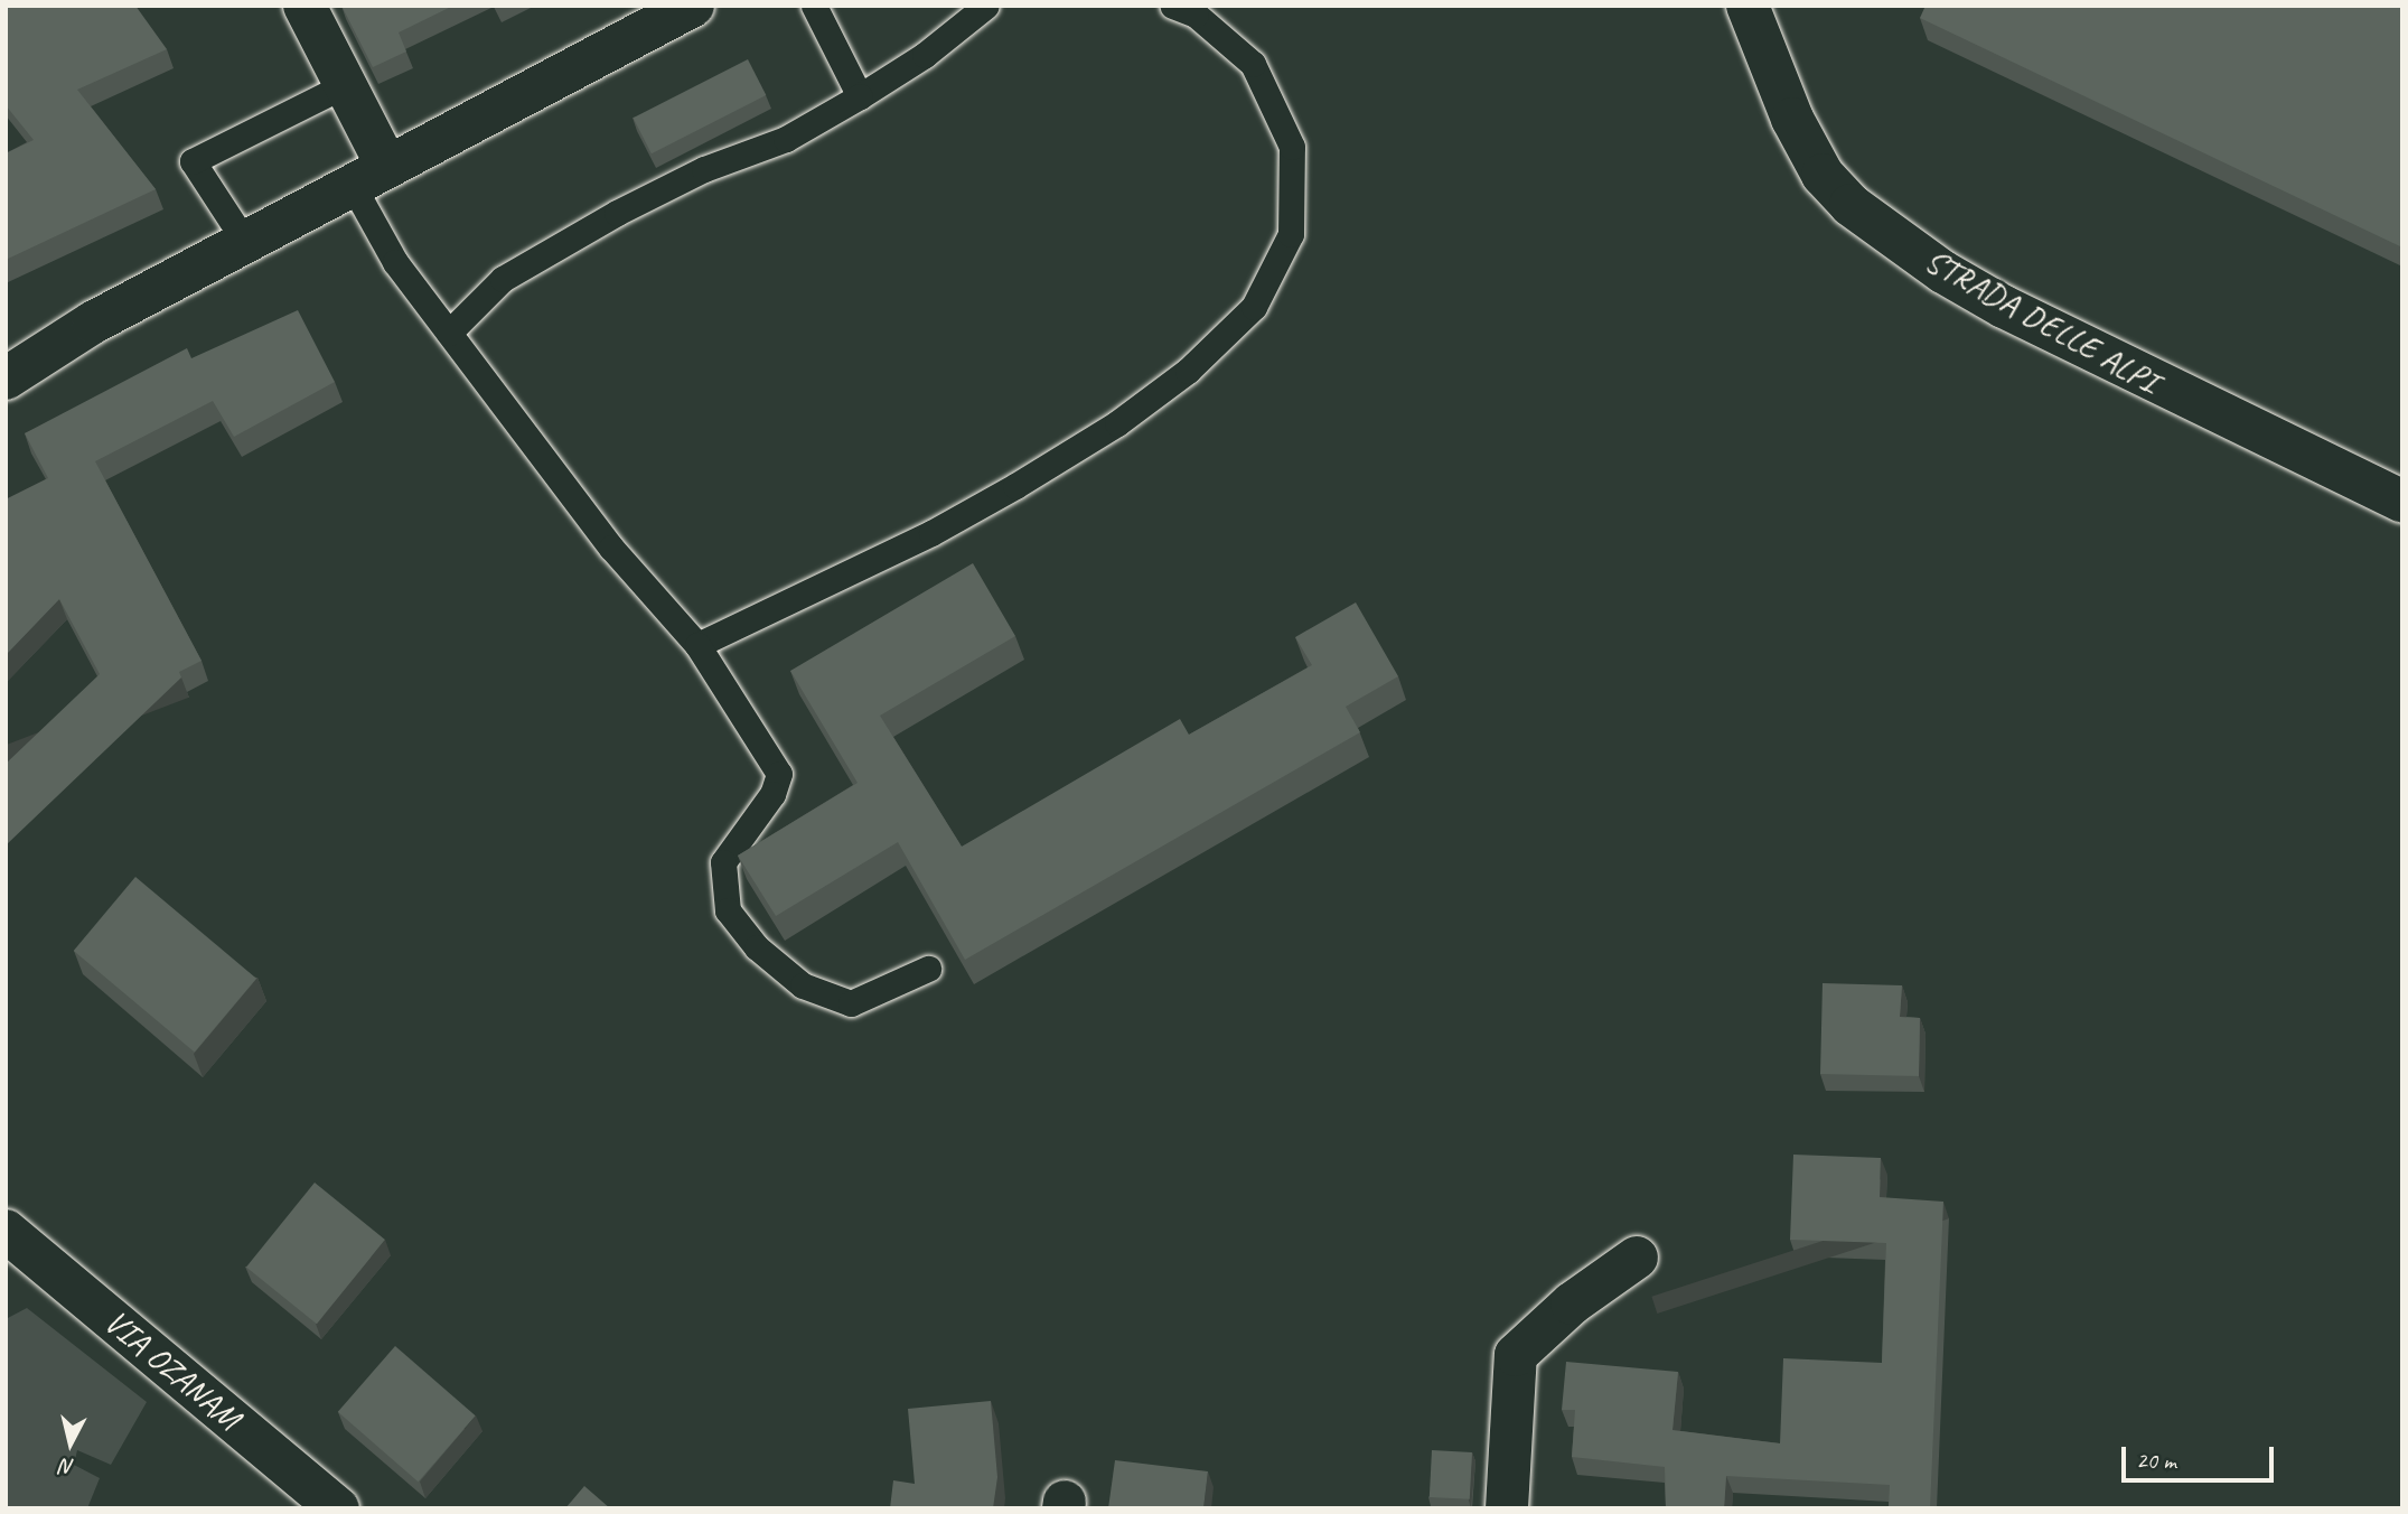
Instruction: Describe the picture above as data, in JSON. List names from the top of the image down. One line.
{"streets":{"street":["STRADA DELLE ALPI","VIA OZANAM"]},"scale_bar":"20 m","north":"bottom"}
